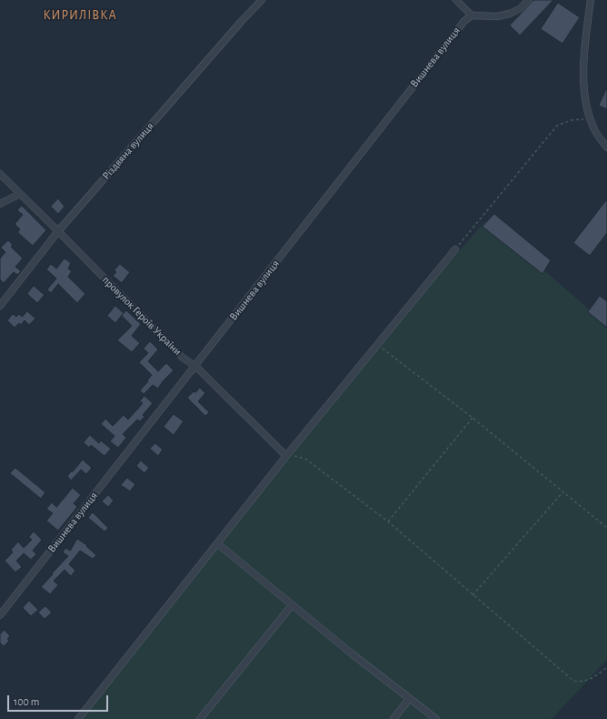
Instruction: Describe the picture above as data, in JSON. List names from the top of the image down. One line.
{"streets":{"street":["Вишнева вулиця","Різдвяна вулиця","провулок Героїв України"]},"crossings":[["Вишнева вулиця","провулок Героїв України"],["Різдвяна вулиця","провулок Героїв України"]],"districts":["КИРИЛІВКА"],"scale_bar":"100 m"}
